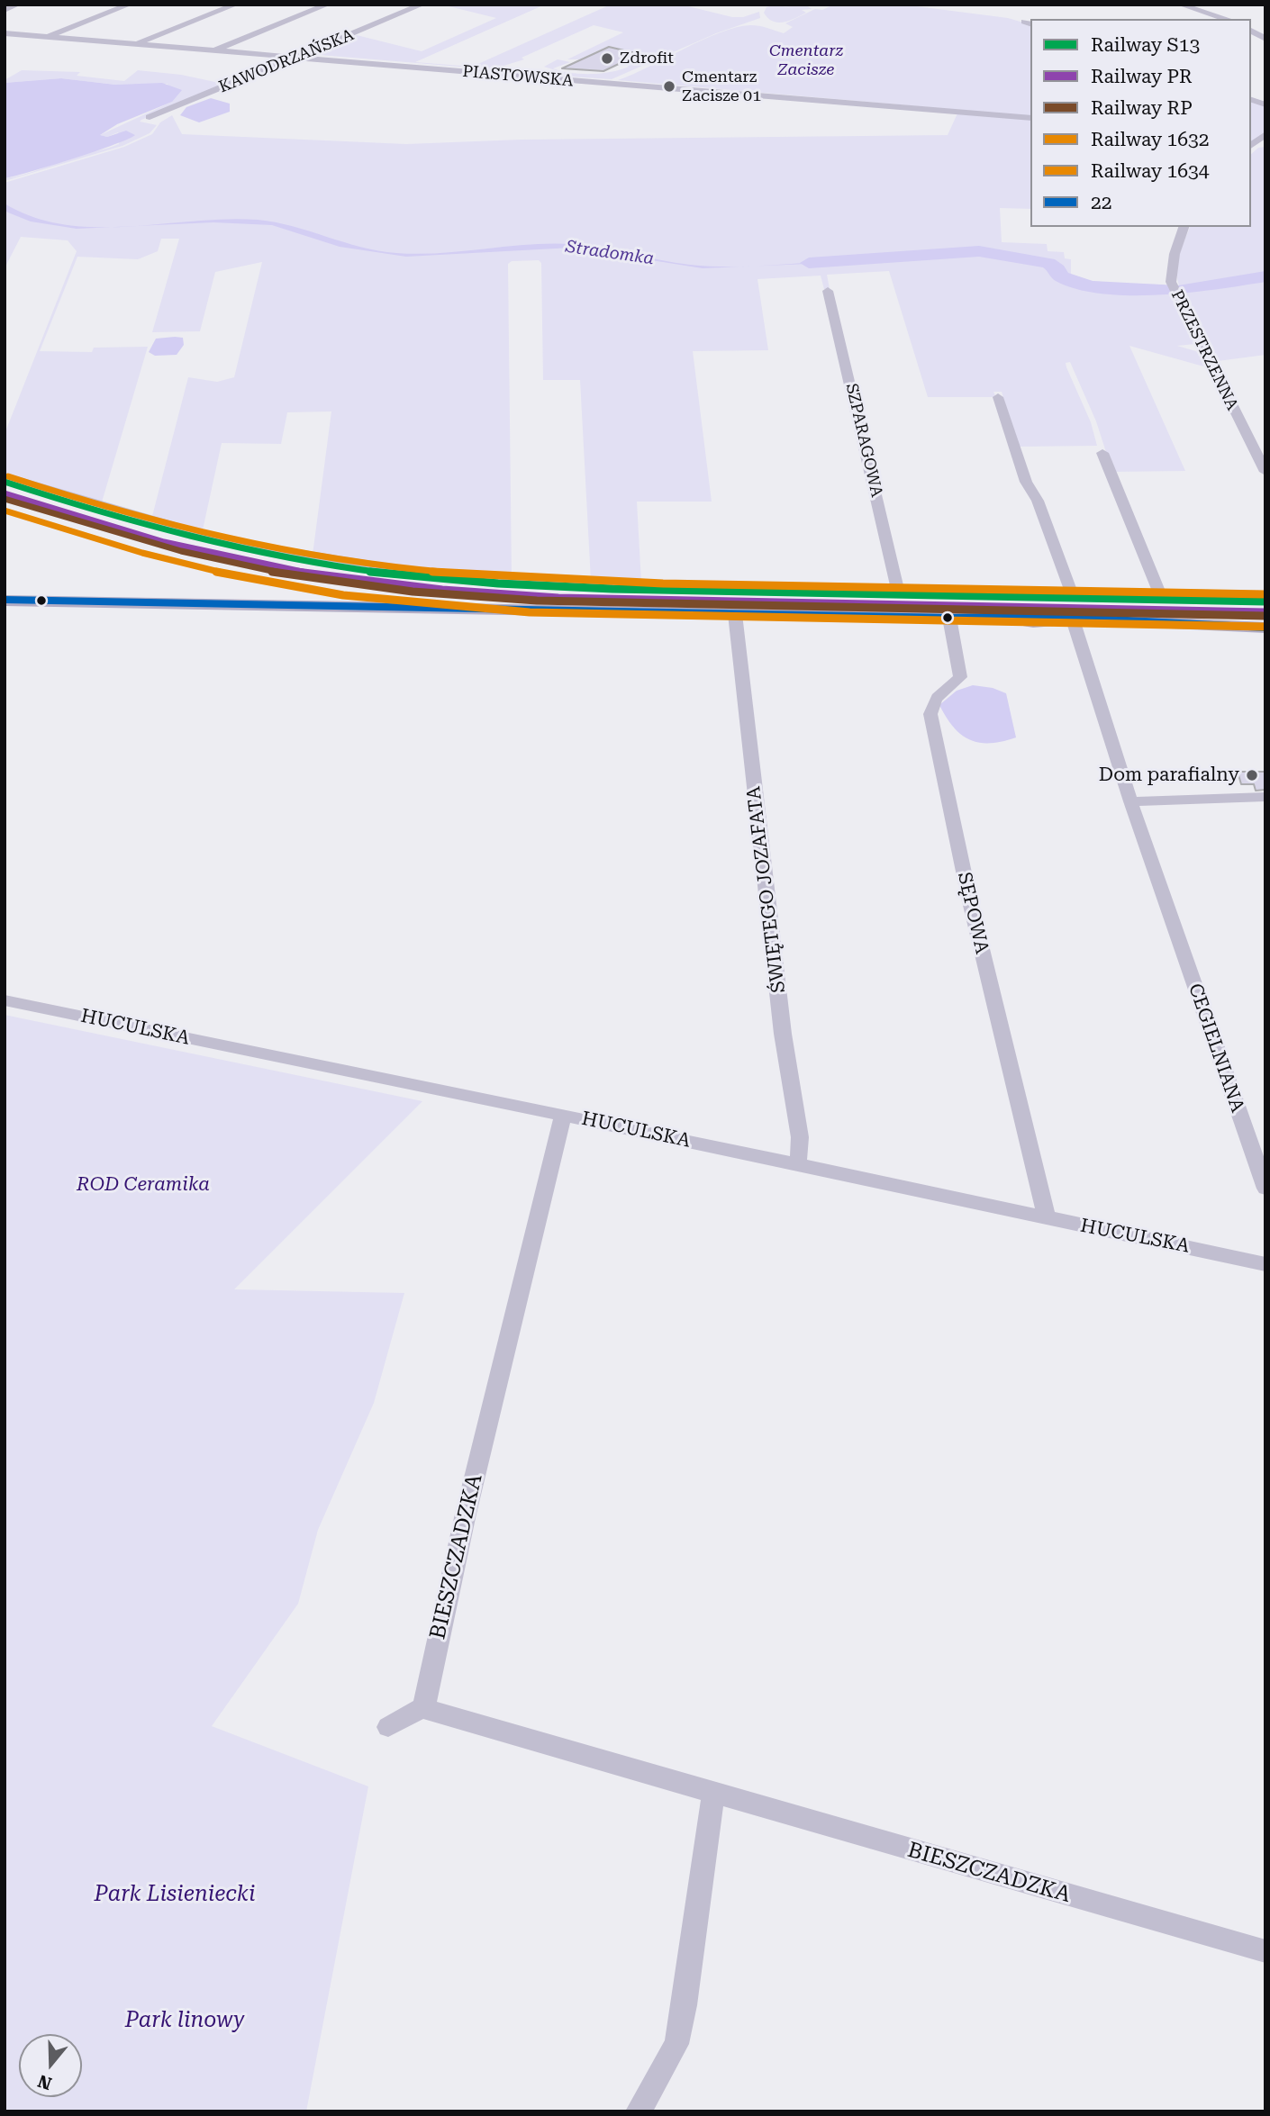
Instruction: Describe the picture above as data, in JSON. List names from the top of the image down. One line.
{"streets":{"street":["KAWODRZAŃSKA","PIASTOWSKA","PRZESTRZENNA","SZPARAGOWA","ŚWIĘTEGO JOZAFATA","SĘPOWA","HUCULSKA","CEGIELNIANA","BIESZCZADZKA"]},"crossings":[["KAWODRZAŃSKA","PIASTOWSKA"],["ŚWIĘTEGO JOZAFATA","HUCULSKA"],["SĘPOWA","HUCULSKA"],["HUCULSKA","BIESZCZADZKA"]],"water":["Stradomka"],"parks":["Cmentarz Zacisze","ROD Ceramika","Park Lisieniecki","Park linowy"],"places":["Zdrofit","Cmentarz Zacisze 01","Dom parafialny"],"lines":["rail line 1632","rail line S13","rail line PR","rail line RP","rail line 1634","transit line 22"],"legend":["Railway S13","Railway PR","Railway RP","Railway 1632","Railway 1634","22"],"north":"bottom"}
